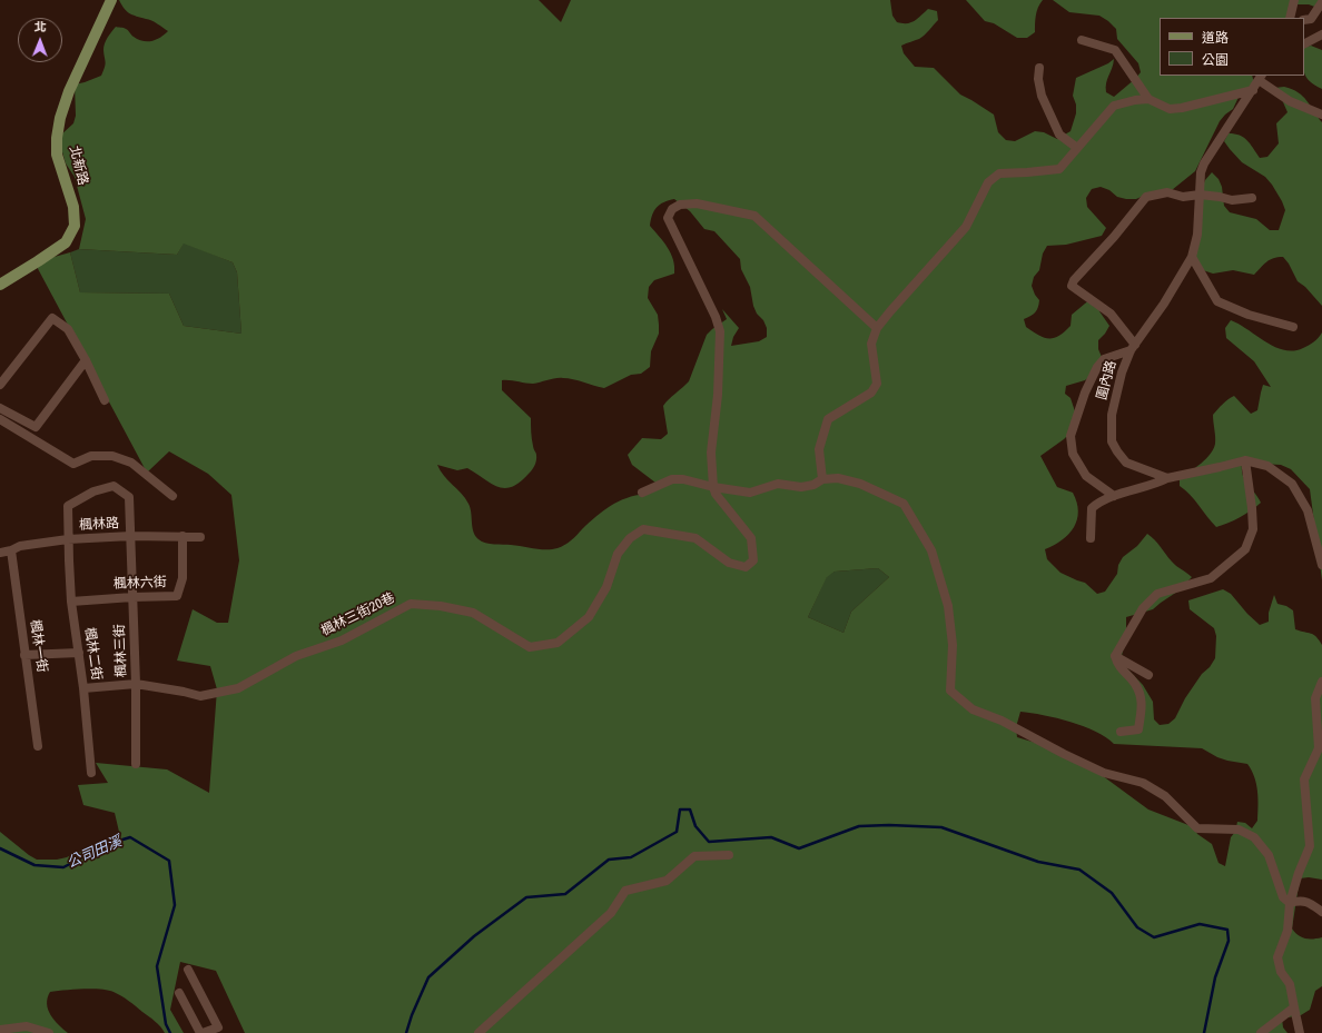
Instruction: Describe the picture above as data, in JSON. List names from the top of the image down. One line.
{"streets":{"main road":["北新路"],"street":["圍內路","楓林路","楓林六街","楓林三街20巷","楓林一街","楓林三街","楓林二街"]},"crossings":[["楓林路","楓林六街"],["楓林路","楓林一街"],["楓林路","楓林三街"],["楓林路","楓林二街"],["楓林六街","楓林三街"],["楓林六街","楓林二街"],["楓林三街20巷","楓林三街"],["楓林三街","楓林二街"]],"water":["公司田溪"],"legend":["道路","公園"],"north":"top"}
